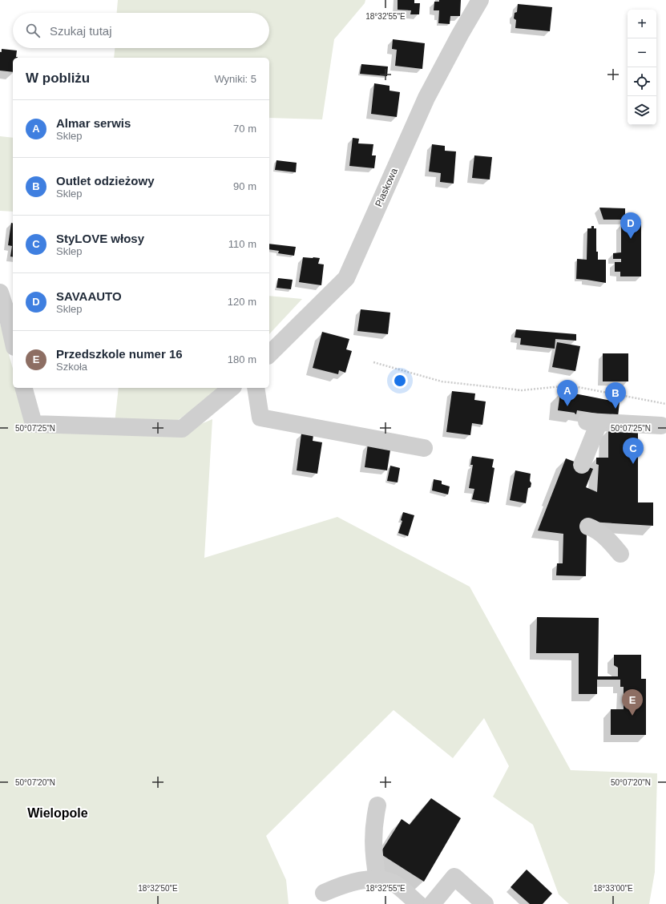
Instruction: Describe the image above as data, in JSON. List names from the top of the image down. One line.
{"streets":{"street":["Piaskowa"]},"districts":["Wielopole"],"page":{"map_buttons":["+","−"],"search":"Szukaj tutaj","heading":["W pobliżu","Wyniki: 5"],"list":[{"mark":"A","name":"Almar serwis","note":"Sklep","value":"70 m"},{"mark":"B","name":"Outlet odzieżowy","note":"Sklep","value":"90 m"},{"mark":"C","name":"StyLOVE włosy","note":"Sklep","value":"110 m"},{"mark":"D","name":"SAVAAUTO","note":"Sklep","value":"120 m"},{"mark":"E","name":"Przedszkole numer 16","note":"Szkoła","value":"180 m"}],"pins":["D","A","B","C","E"]},"coordinates":["18°32'55\"E","50°07'25\"N","50°07'20\"N","18°32'50\"E","18°33'00\"E"]}
